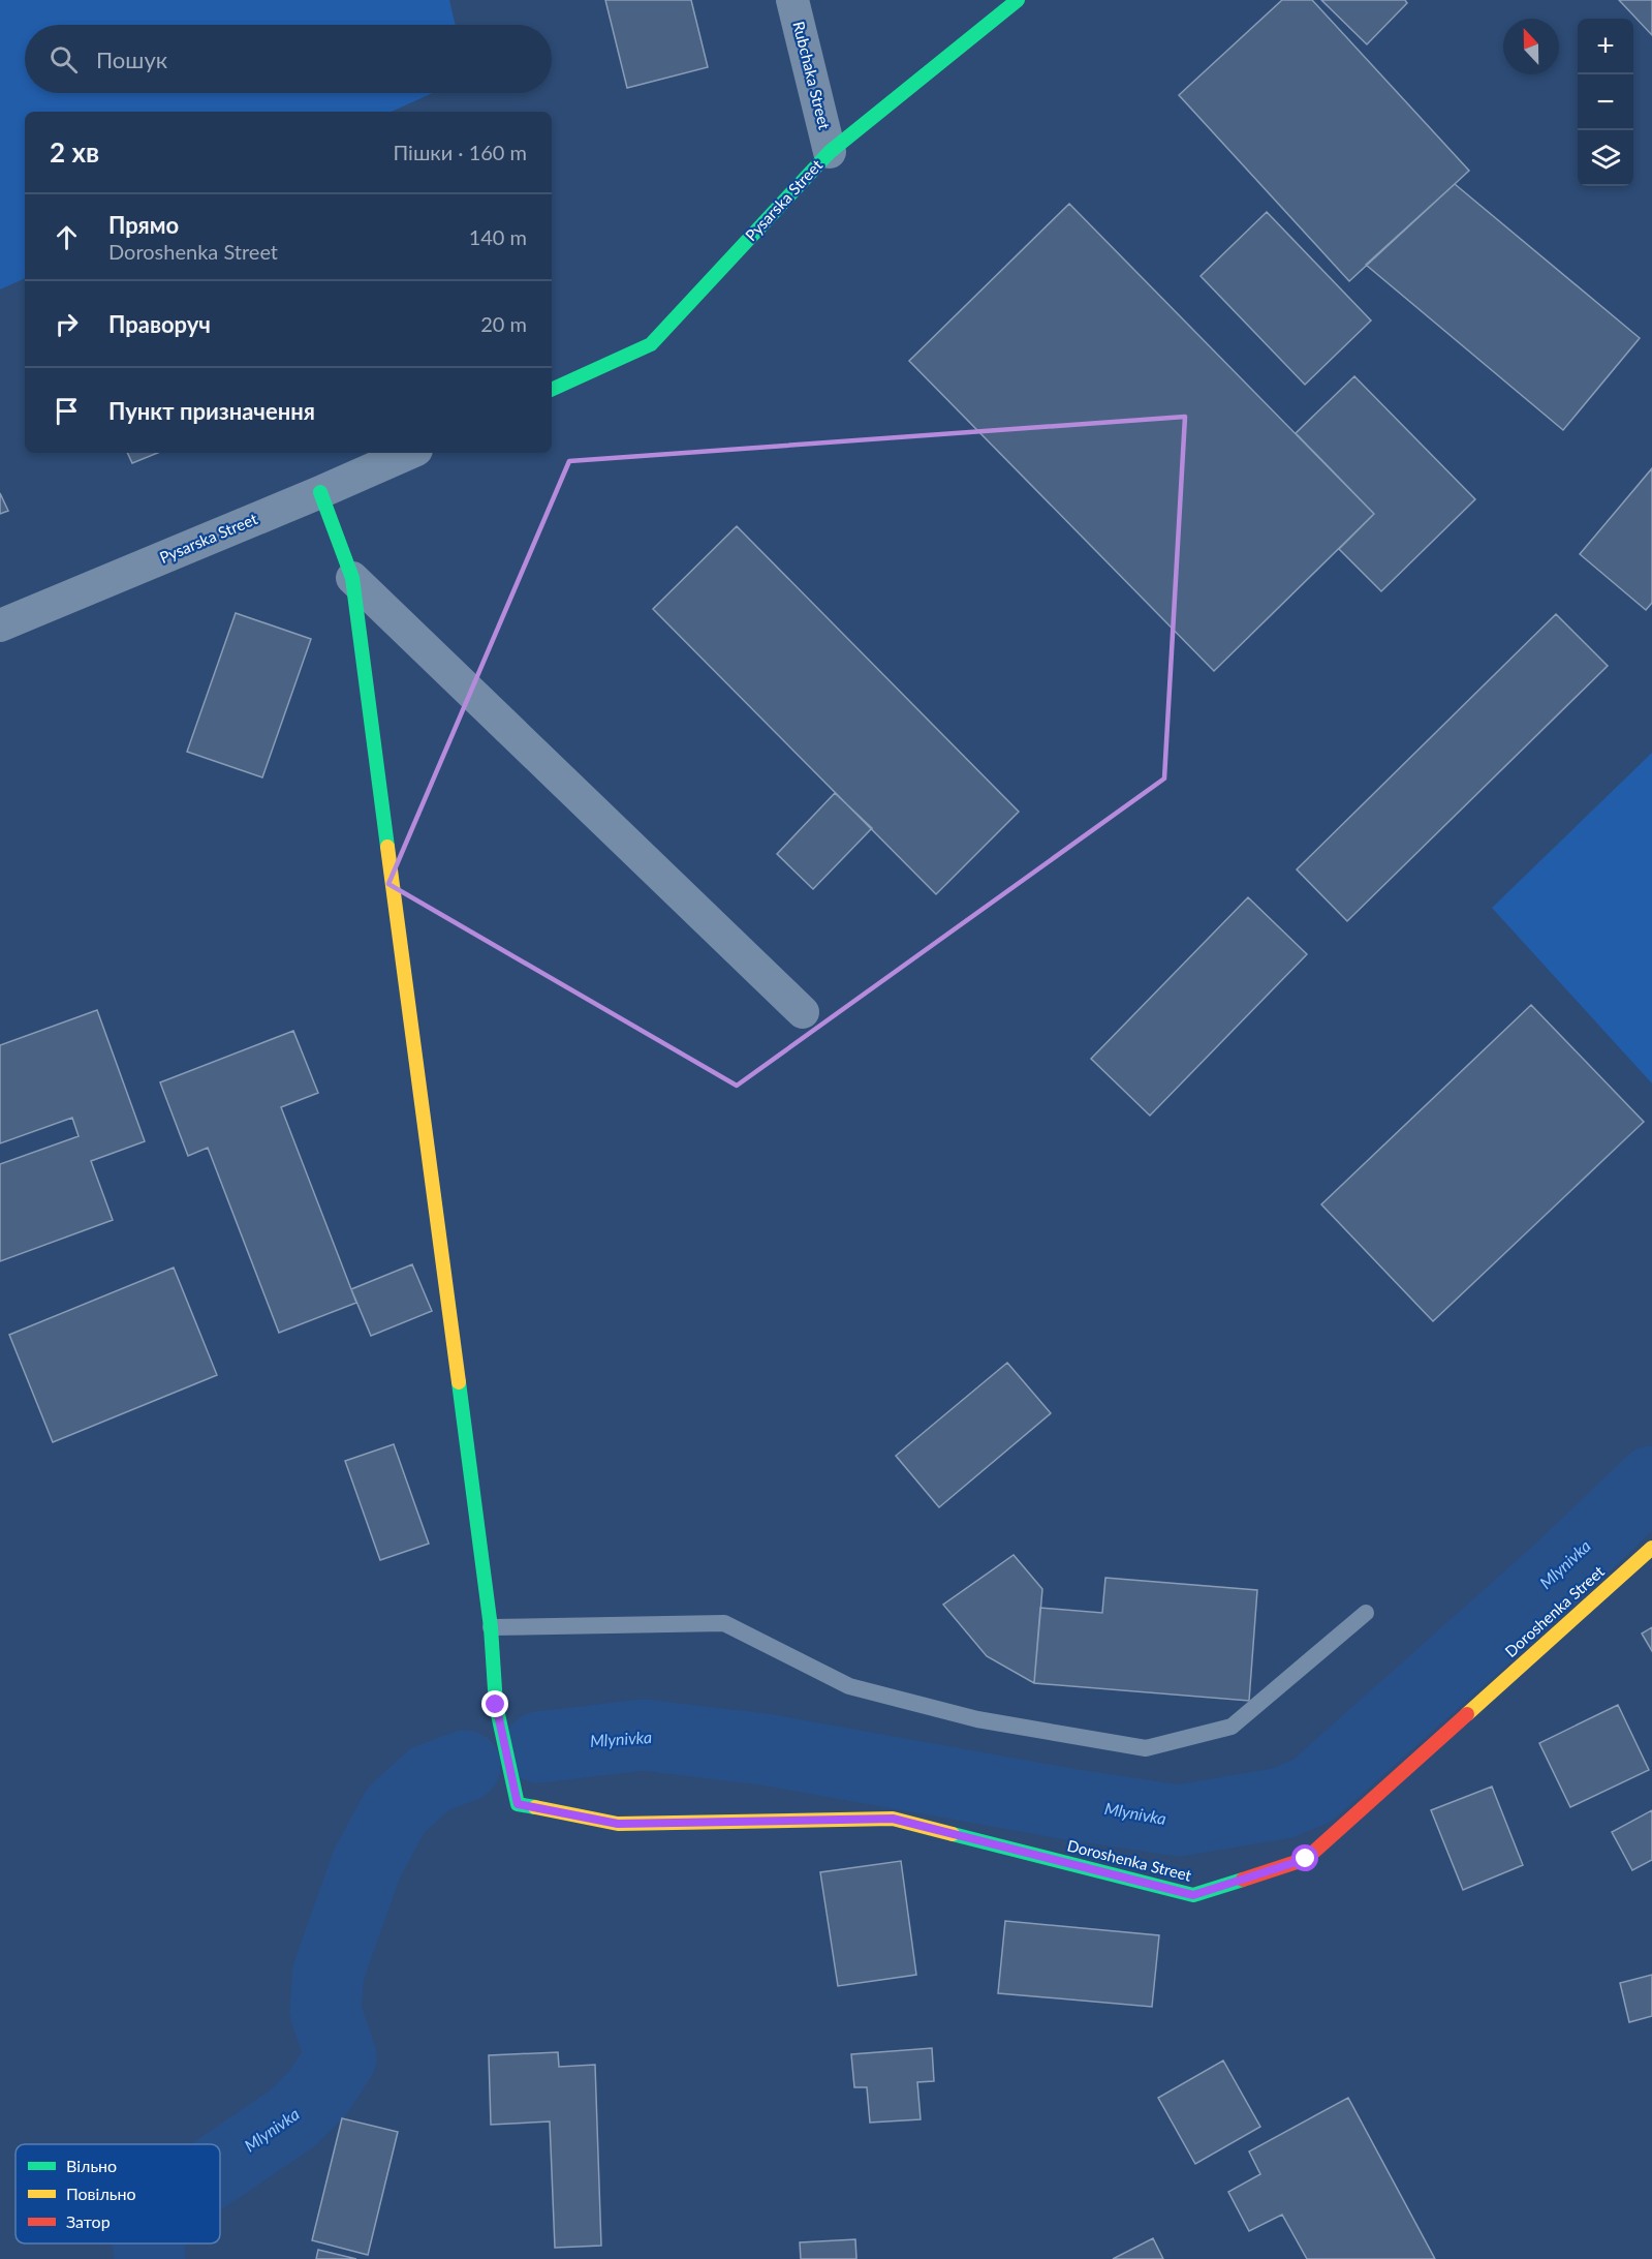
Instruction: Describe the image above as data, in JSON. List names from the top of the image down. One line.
{"streets":{"street":["Rubchaka Street","Pysarska Street","Doroshenka Street"]},"crossings":[["Rubchaka Street","Pysarska Street"]],"water":["Mlynivka"],"legend":["Вільно","Повільно","Затор"],"north":"top","page":{"map_buttons":["+","−"],"search":"Пошук","heading":["2 хв","Пішки · 160 m"],"list":[["Прямо","Doroshenka Street","140 m"],["Праворуч","20 m"],"Пункт призначення"]}}
